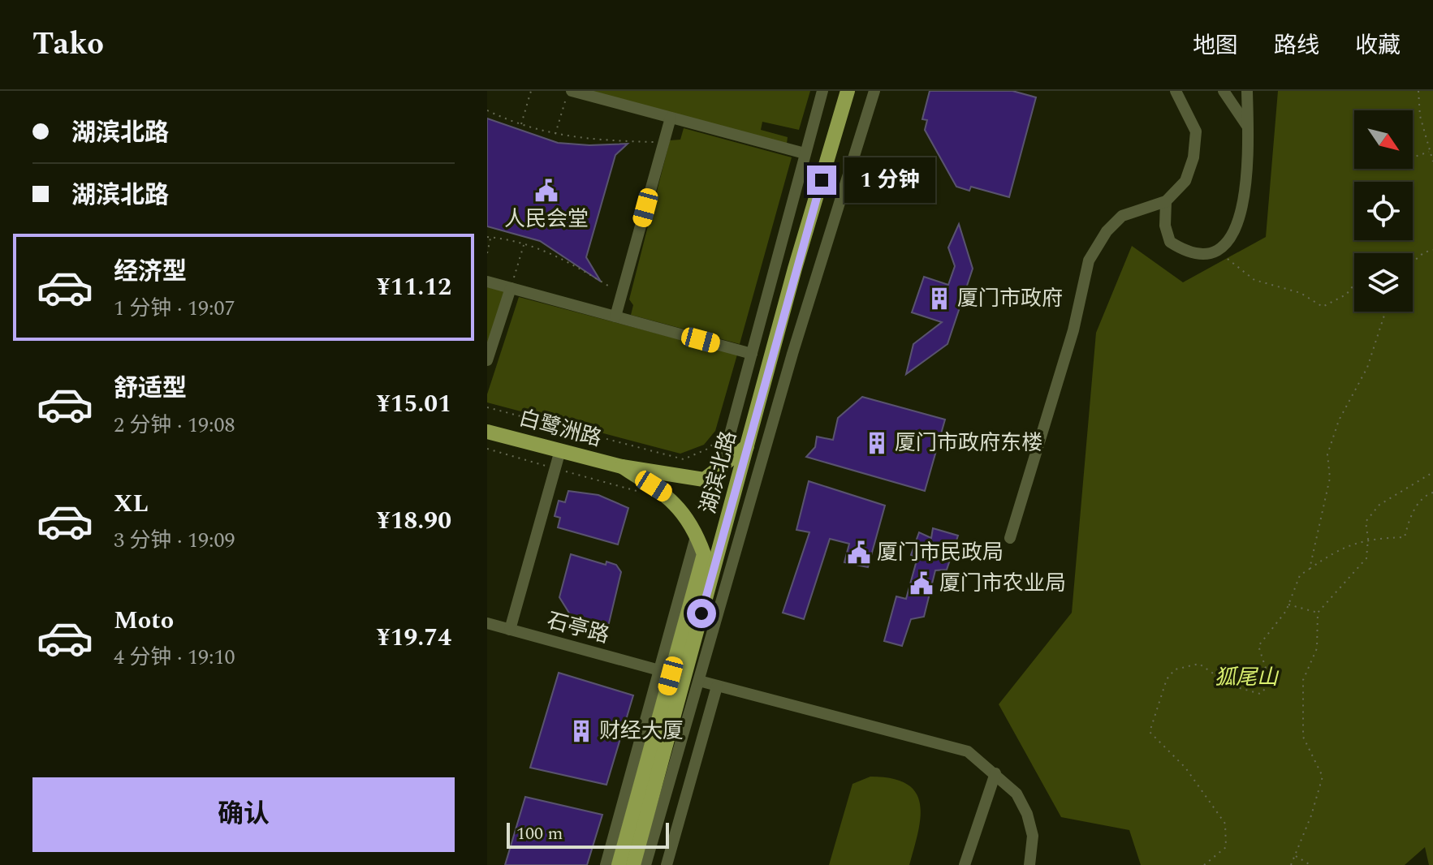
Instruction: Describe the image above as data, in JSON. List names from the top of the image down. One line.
{"streets":{"main road":["白鹭洲路","湖滨北路"],"street":["石亭路"]},"crossings":[["白鹭洲路","湖滨北路"]],"parks":["狐尾山"],"places":{"public building":["人民会堂","厦门市民政局","厦门市农业局"],"building":["厦门市政府","厦门市政府东楼","财经大厦"]},"scale_bar":"100 m","north":"bottom right","page":{"header":"Tako","nav":["地图","路线","收藏"],"banner":["湖滨北路","湖滨北路"],"bubble":"1 分钟","list":[{"name":"经济型","note":"1 分钟 · 19:07","value":"¥11.12"},{"name":"舒适型","note":"2 分钟 · 19:08","value":"¥15.01"},{"name":"XL","note":"3 分钟 · 19:09","value":"¥18.90"},{"name":"Moto","note":"4 分钟 · 19:10","value":"¥19.74"}],"buttons":"确认","scale":"100 m"}}
